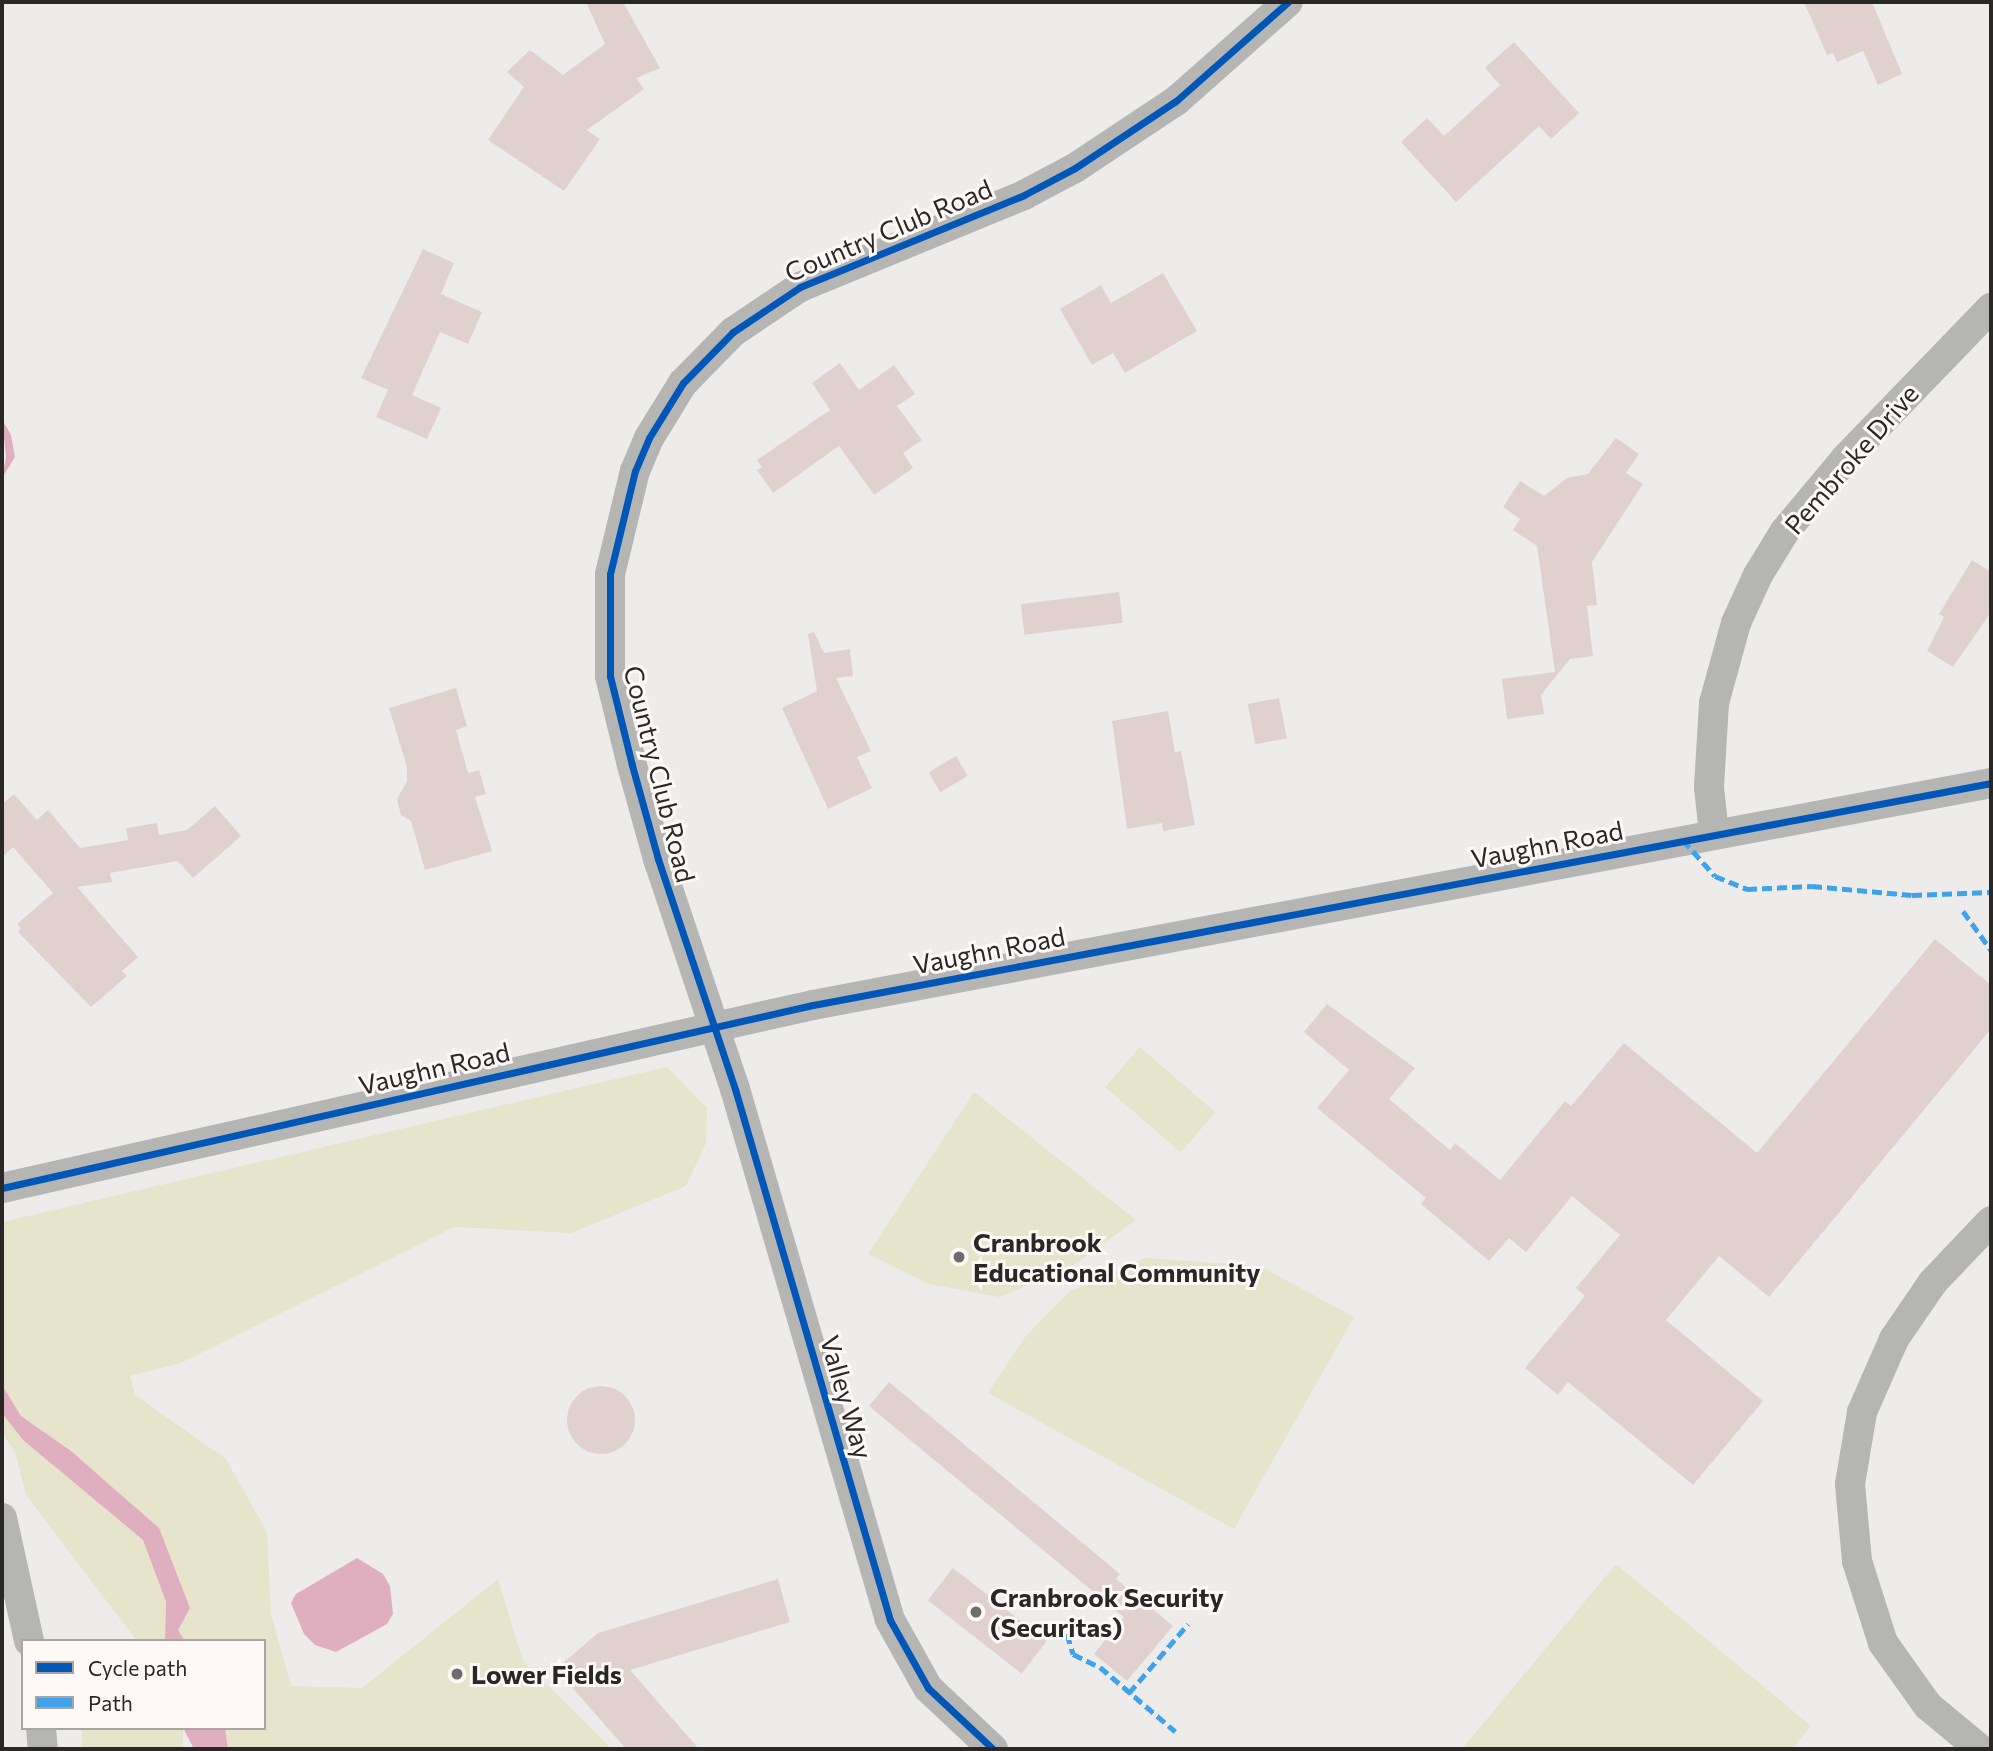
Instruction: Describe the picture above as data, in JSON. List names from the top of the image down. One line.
{"streets":{"street":["Country Club Road","Pembroke Drive","Vaughn Road","Valley Way"]},"crossings":[["Country Club Road","Vaughn Road"],["Country Club Road","Valley Way"],["Pembroke Drive","Vaughn Road"],["Vaughn Road","Valley Way"]],"places":["Cranbrook Educational Community","Cranbrook Security (Securitas)","Lower Fields"],"legend":["Cycle path","Path"]}
